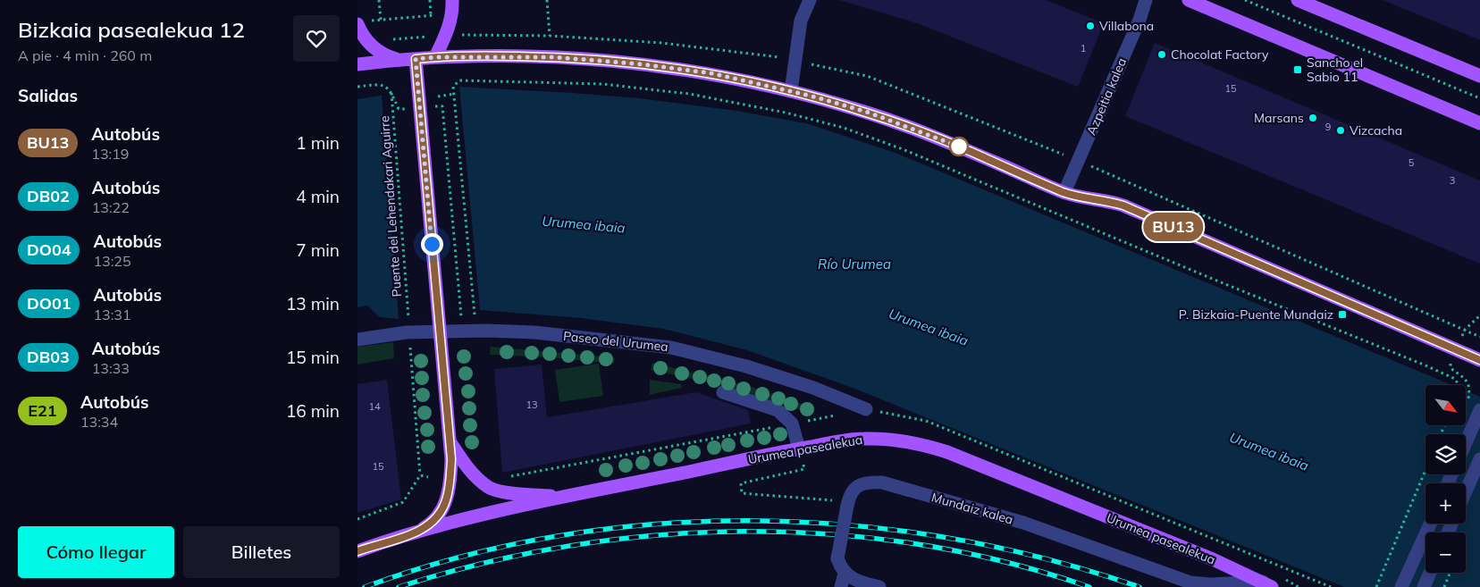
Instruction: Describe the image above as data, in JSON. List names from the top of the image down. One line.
{"streets":{"main road":["Urumea pasealekua"],"street":["Azpeitia kalea","Paseo del Urumea","Mundaiz kalea"],"path":["Puente del Lehendakari Aguirre"]},"crossings":[["Urumea pasealekua","Mundaiz kalea"]],"water":["Urumea ibaia","Río Urumea"],"places":{"other":["Villabona","Chocolat Factory","Marsans","Vizcacha"],"transit":["Sancho el Sabio 11","P. Bizkaia-Puente Mundaiz"]},"lines":["bus line BU13"],"house_numbers":["1","15","9","5","3","13","14","15"],"north":"bottom right","page":{"heading":[["Bizkaia pasealekua 12","A pie · 4 min · 260 m"],"Salidas"],"on_map":"BU13","list":[{"mark":"BU13","name":"Autobús","note":"13:19","value":"1 min"},{"mark":"DB02","name":"Autobús","note":"13:22","value":"4 min"},{"mark":"DO04","name":"Autobús","note":"13:25","value":"7 min"},{"mark":"DO01","name":"Autobús","note":"13:31","value":"13 min"},{"mark":"DB03","name":"Autobús","note":"13:33","value":"15 min"},{"mark":"E21","name":"Autobús","note":"13:34","value":"16 min"}],"map_buttons":["+","−"],"buttons":["Cómo llegar","Billetes"]}}
